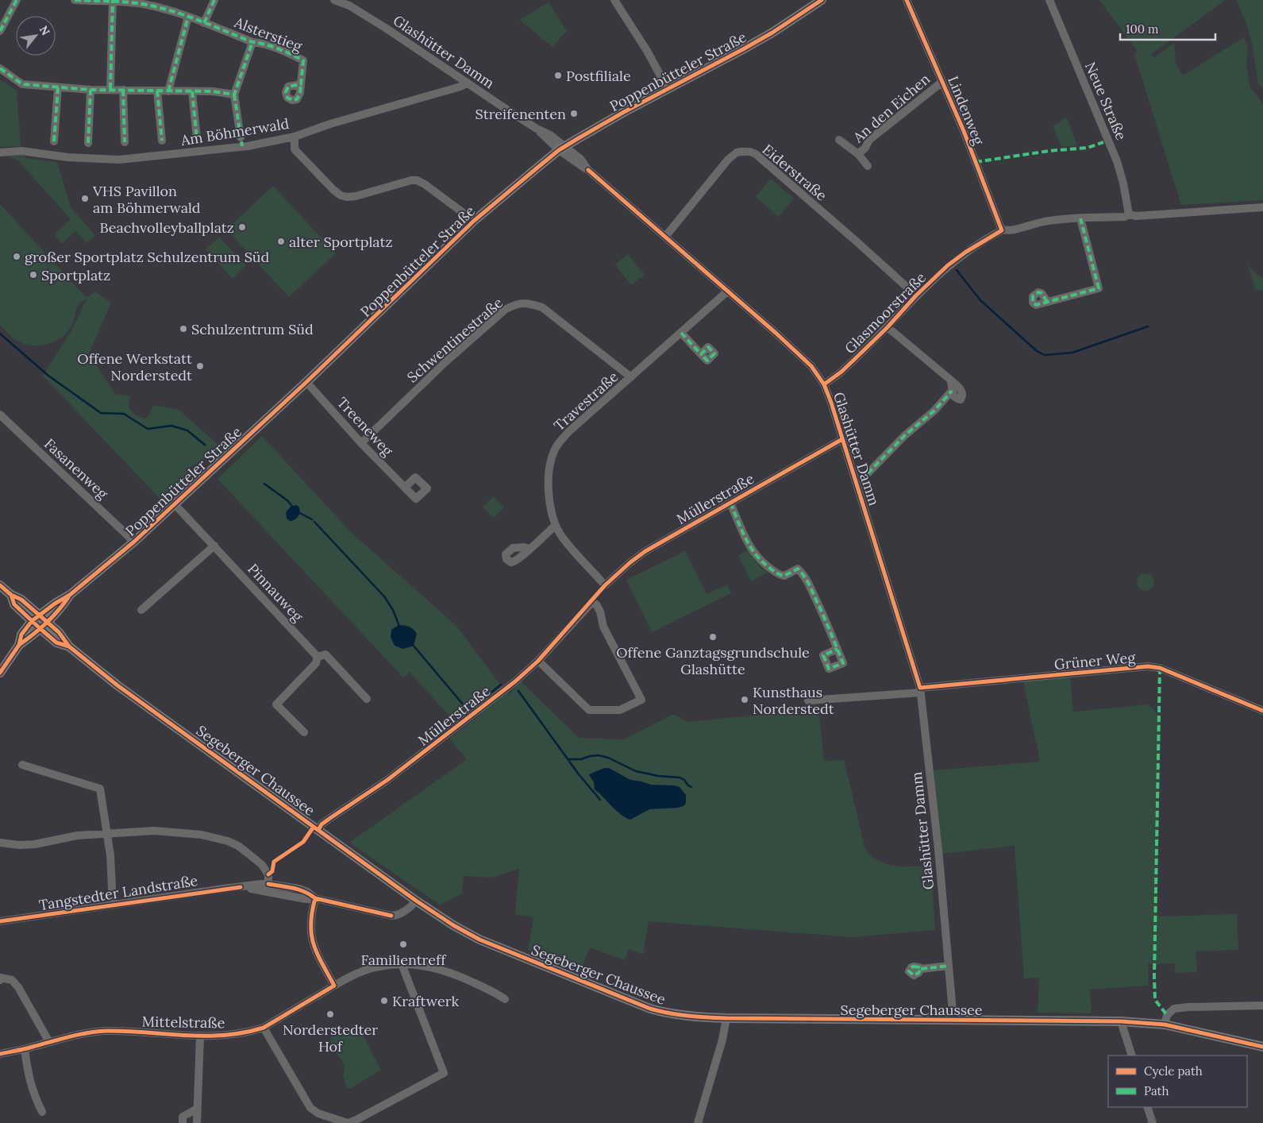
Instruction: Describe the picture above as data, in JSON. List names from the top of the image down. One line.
{"streets":{"main road":["Poppenbütteler Straße","Segeberger Chaussee"],"street":["Alsterstieg","Glashütter Damm","Neue Straße","An den Eichen","Lindenweg","Am Böhmerwald","Eiderstraße","Glasmoorstraße","Schwentinestraße","Travestraße","Treeneweg","Fasanenweg","Müllerstraße","Pinnauweg","Grüner Weg","Tangstedter Landstraße","Mittelstraße"]},"crossings":[["Glashütter Damm","Poppenbütteler Straße"],["Glashütter Damm","Am Böhmerwald"],["Glashütter Damm","Eiderstraße"],["Glashütter Damm","Glasmoorstraße"],["Glashütter Damm","Travestraße"],["Glashütter Damm","Müllerstraße"],["Glashütter Damm","Grüner Weg"],["Glashütter Damm","Segeberger Chaussee"],["Poppenbütteler Straße","Treeneweg"],["Poppenbütteler Straße","Fasanenweg"],["Poppenbütteler Straße","Pinnauweg"],["Poppenbütteler Straße","Segeberger Chaussee"],["Neue Straße","Glasmoorstraße"],["An den Eichen","Lindenweg"],["Lindenweg","Glasmoorstraße"],["Eiderstraße","Glasmoorstraße"],["Schwentinestraße","Travestraße"],["Schwentinestraße","Treeneweg"],["Travestraße","Müllerstraße"],["Müllerstraße","Segeberger Chaussee"],["Segeberger Chaussee","Tangstedter Landstraße"]],"places":["Postfiliale","Streifenenten","VHS Pavillon am Böhmerwald","Beachvolleyballplatz","alter Sportplatz","großer Sportplatz Schulzentrum Süd","Sportplatz","Schulzentrum Süd","Offene Werkstatt Norderstedt","Offene Ganztagsgrundschule Glashütte","Kunsthaus Norderstedt","Familientreff","Kraftwerk","Norderstedter Hof"],"legend":["Cycle path","Path"],"scale_bar":"100 m","north":"top right"}
